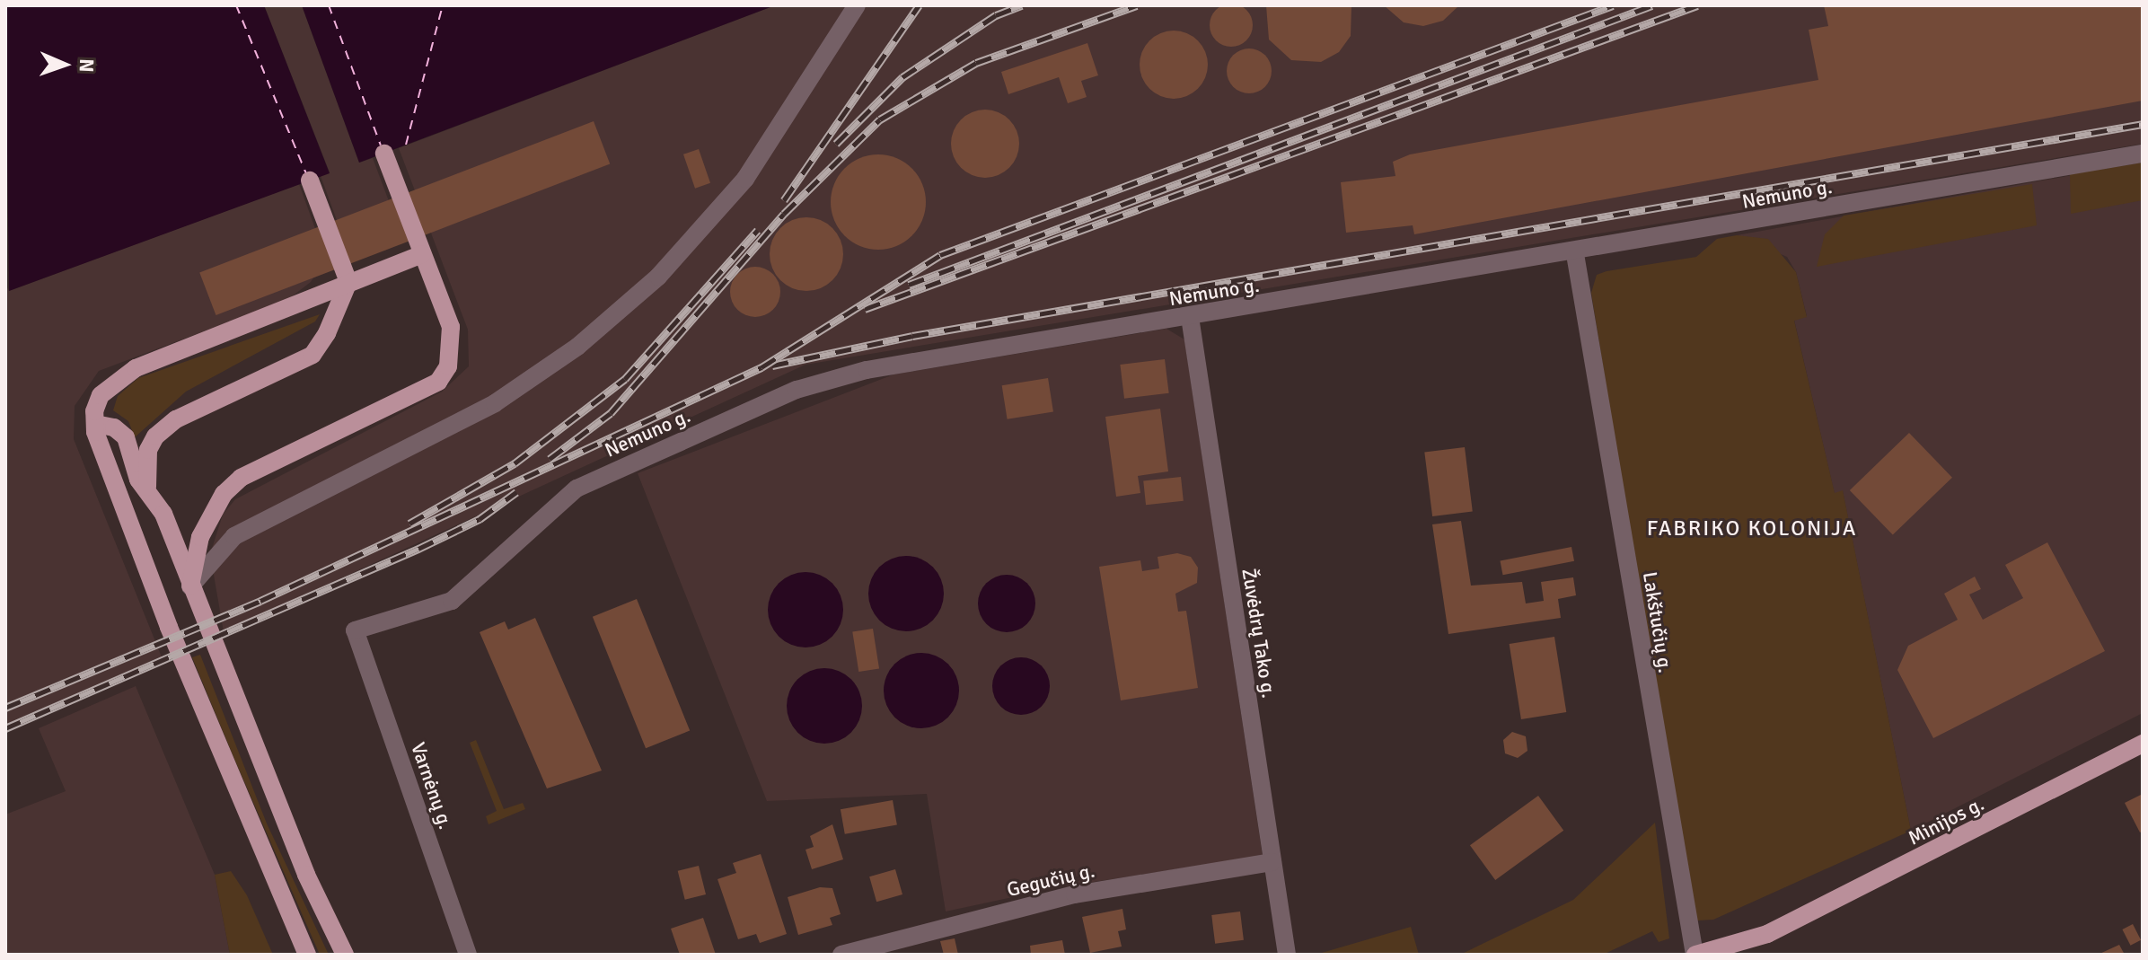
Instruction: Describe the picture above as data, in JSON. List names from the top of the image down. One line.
{"streets":{"main road":["Minijos g."],"street":["Nemuno g.","Lakštučių g.","Žuvėdrų Tako g.","Varnėnų g.","Gegučių g."]},"crossings":[["Nemuno g.","Lakštučių g."],["Nemuno g.","Žuvėdrų Tako g."],["Nemuno g.","Varnėnų g."],["Lakštučių g.","Minijos g."],["Žuvėdrų Tako g.","Gegučių g."]],"districts":["FABRIKO KOLONIJA"],"north":"right"}
